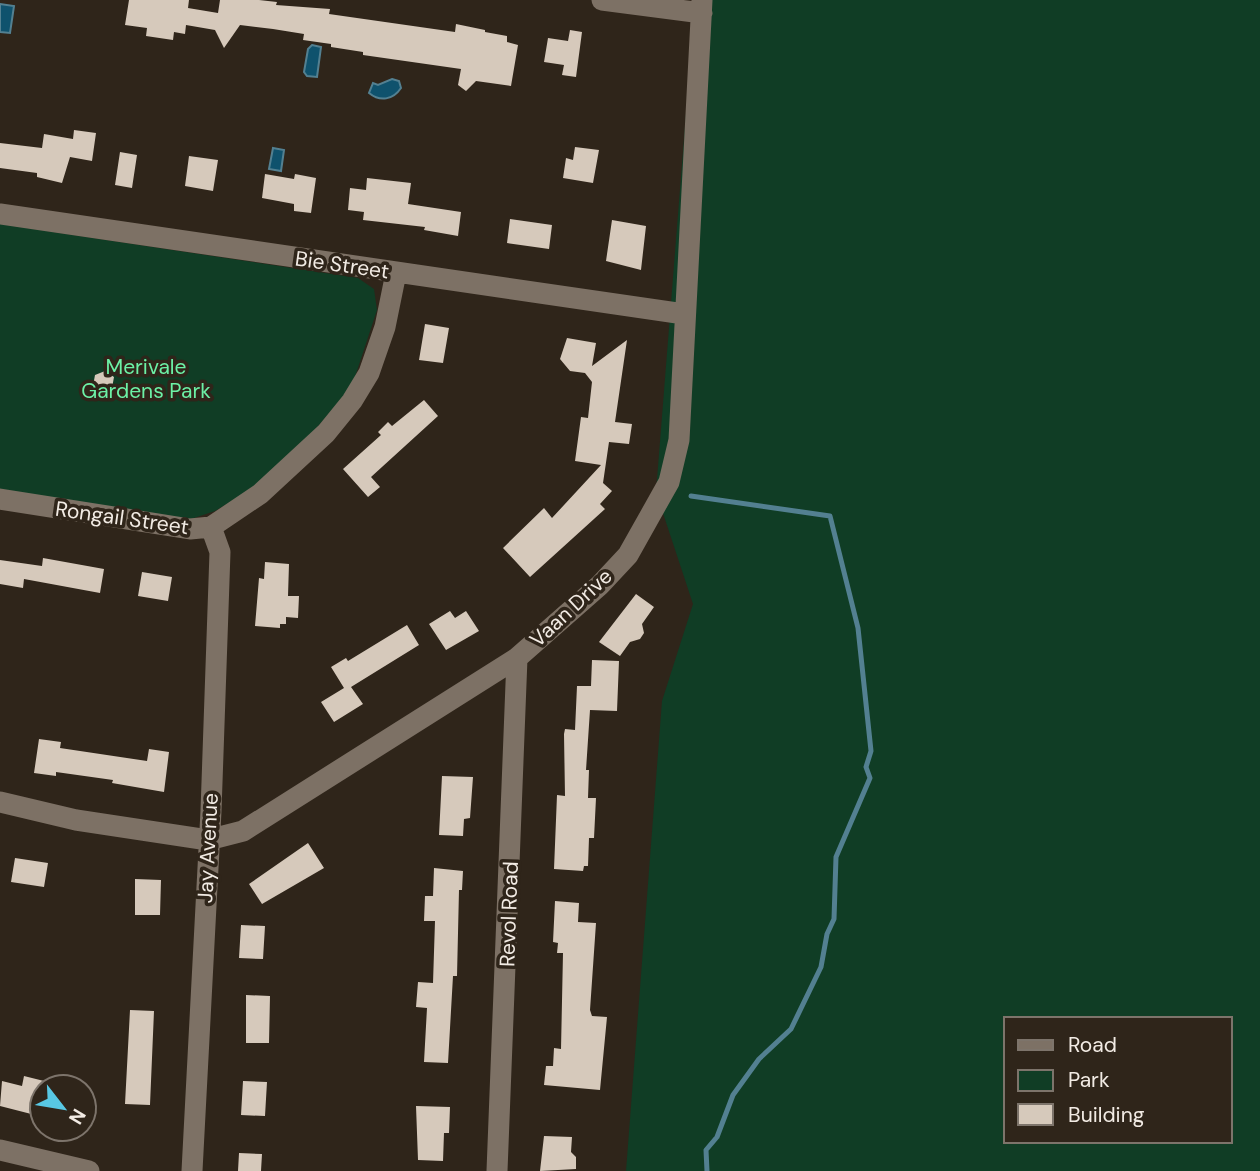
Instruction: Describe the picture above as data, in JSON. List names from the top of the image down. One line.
{"streets":{"street":["Bie Street","Rongail Street","Vaan Drive","Jay Avenue","Revol Road"]},"crossings":[["Bie Street","Rongail Street"],["Bie Street","Vaan Drive"],["Rongail Street","Jay Avenue"],["Vaan Drive","Jay Avenue"],["Vaan Drive","Revol Road"]],"parks":["Merivale Gardens Park"],"legend":["Road","Park","Building"],"north":"bottom right"}
